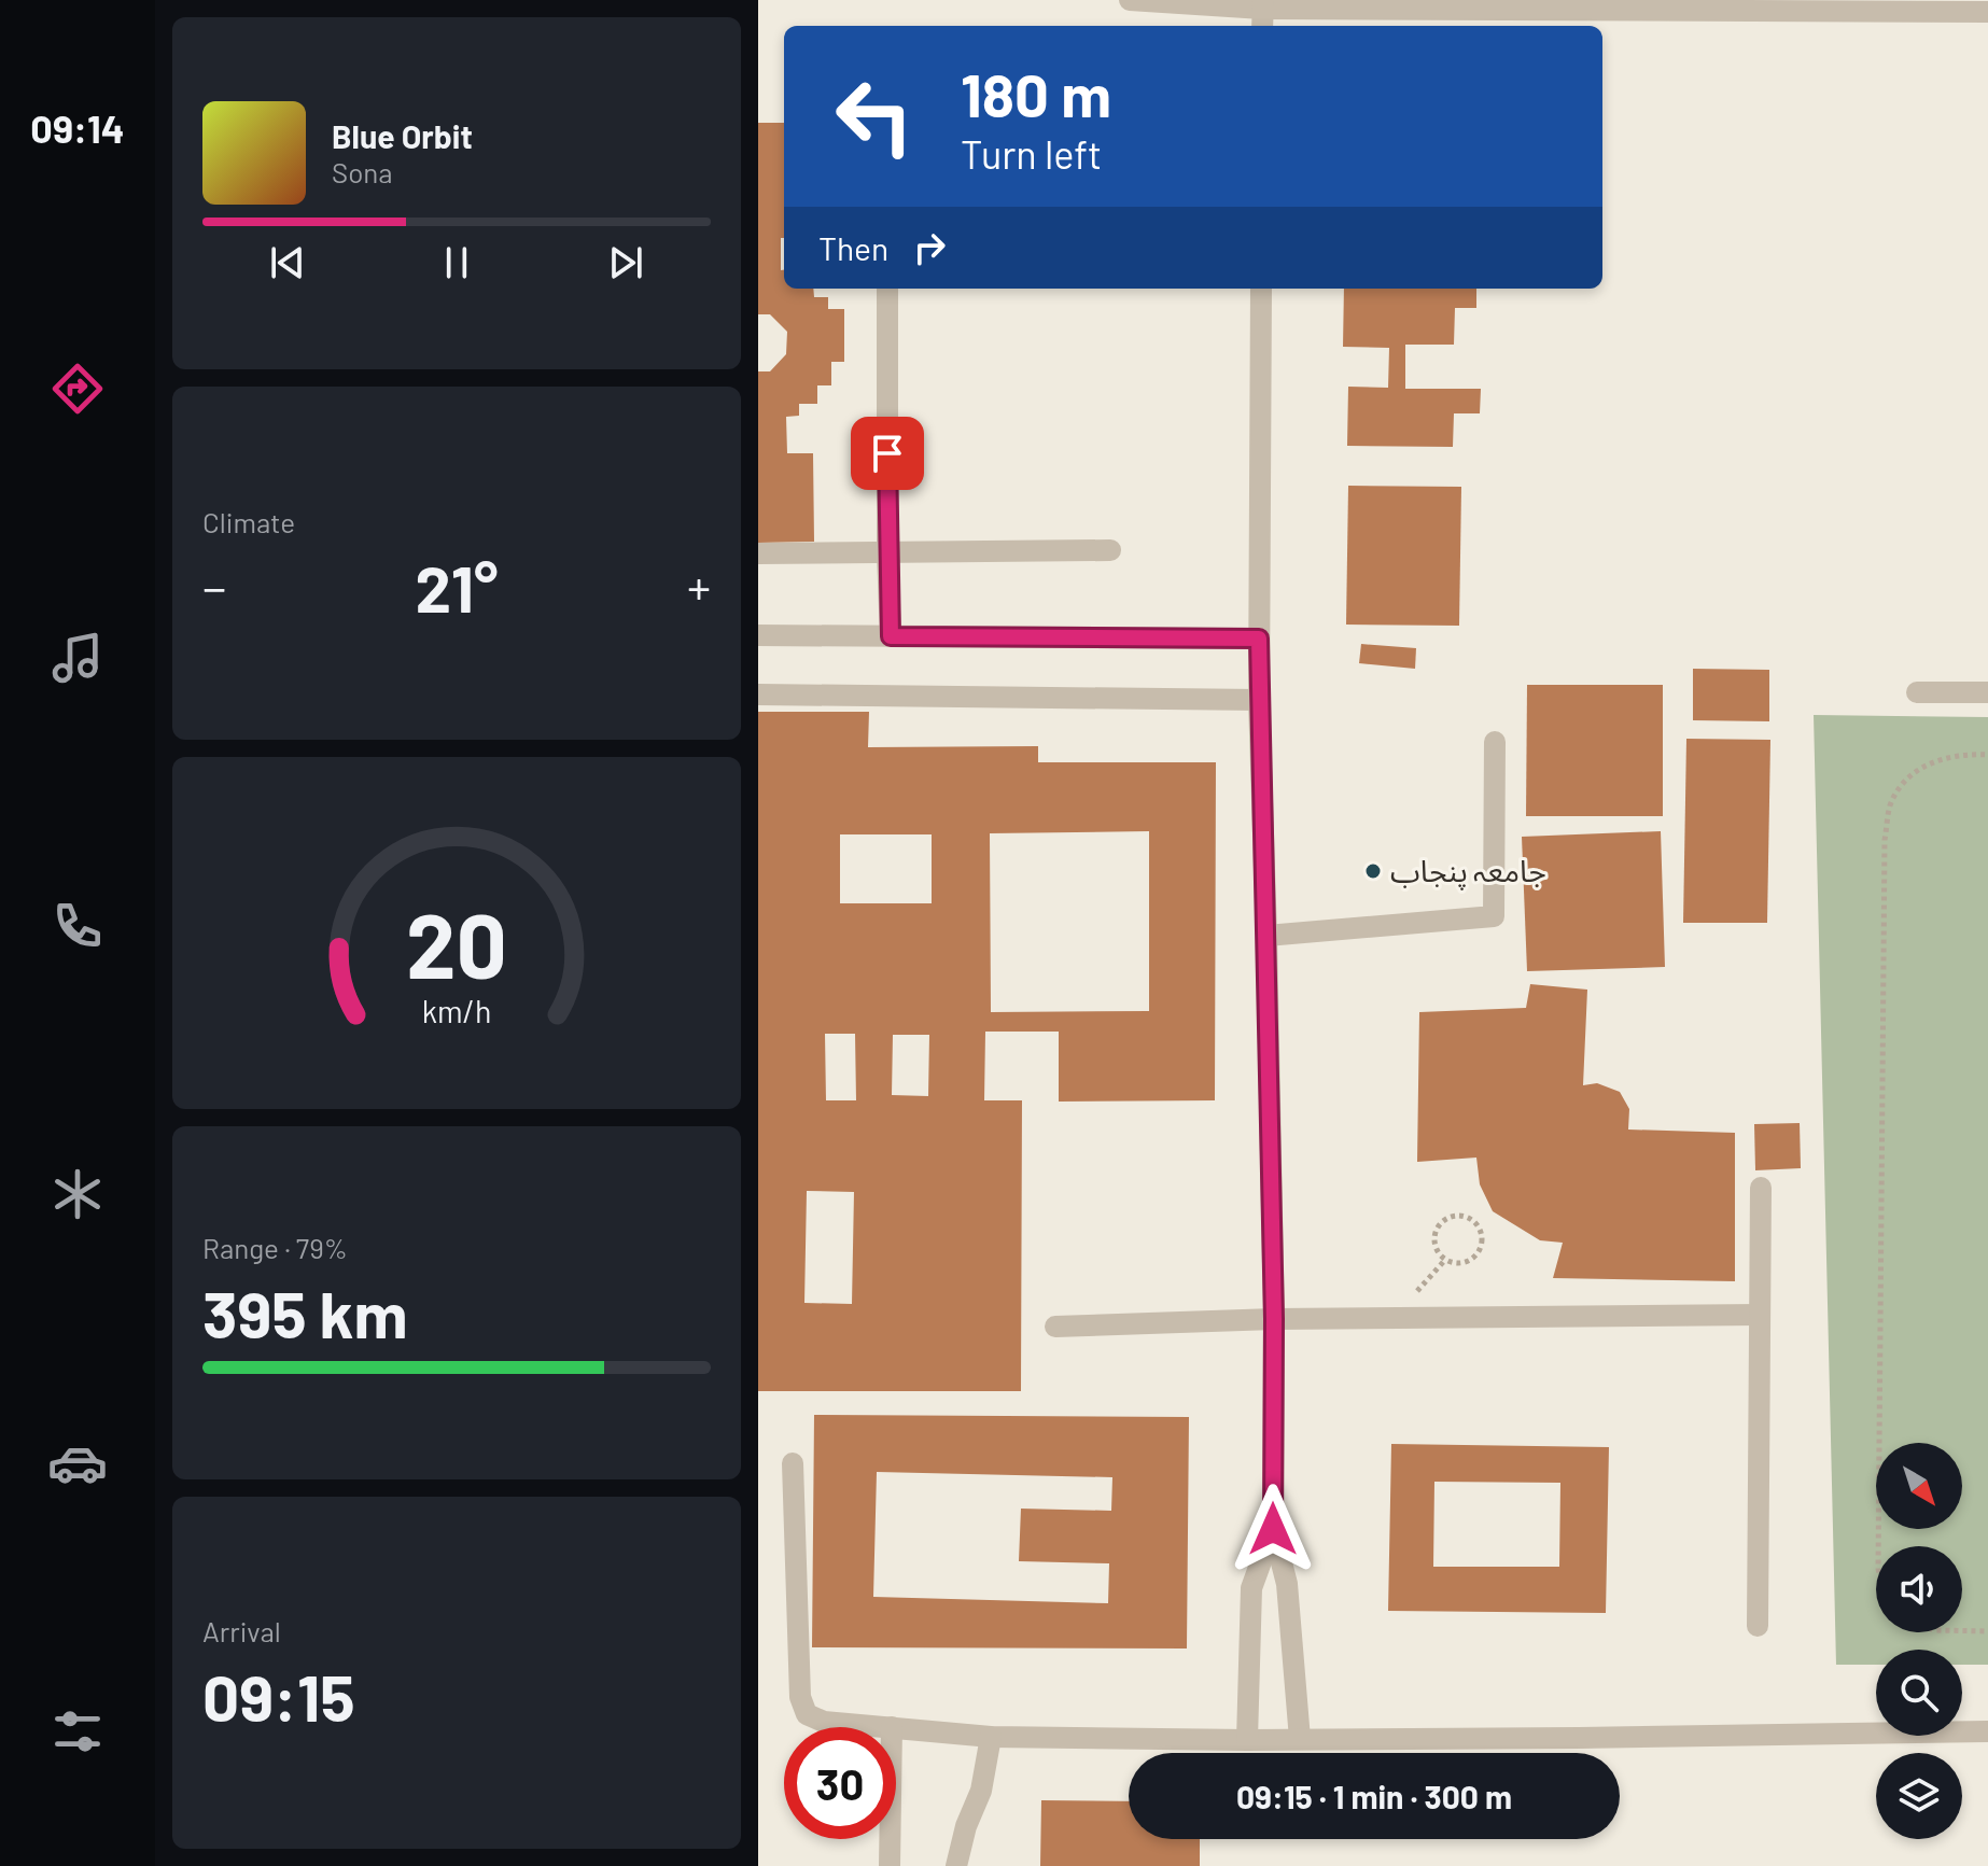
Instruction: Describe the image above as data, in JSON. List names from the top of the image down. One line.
{"places":["جامعہ پنجاب"],"north":"bottom right","page":{"tabs":"09:14","turn":["180 m","Turn left"],"song":["Blue Orbit","Sona"],"then":"Then","tile":["Climate",["Range · 79%","395 km"],["Arrival","09:15"]],"heat":["−","21°","+"],"limit":"30","trip":"09:15 · 1 min · 300 m","gauge":["20","km/h"]}}
